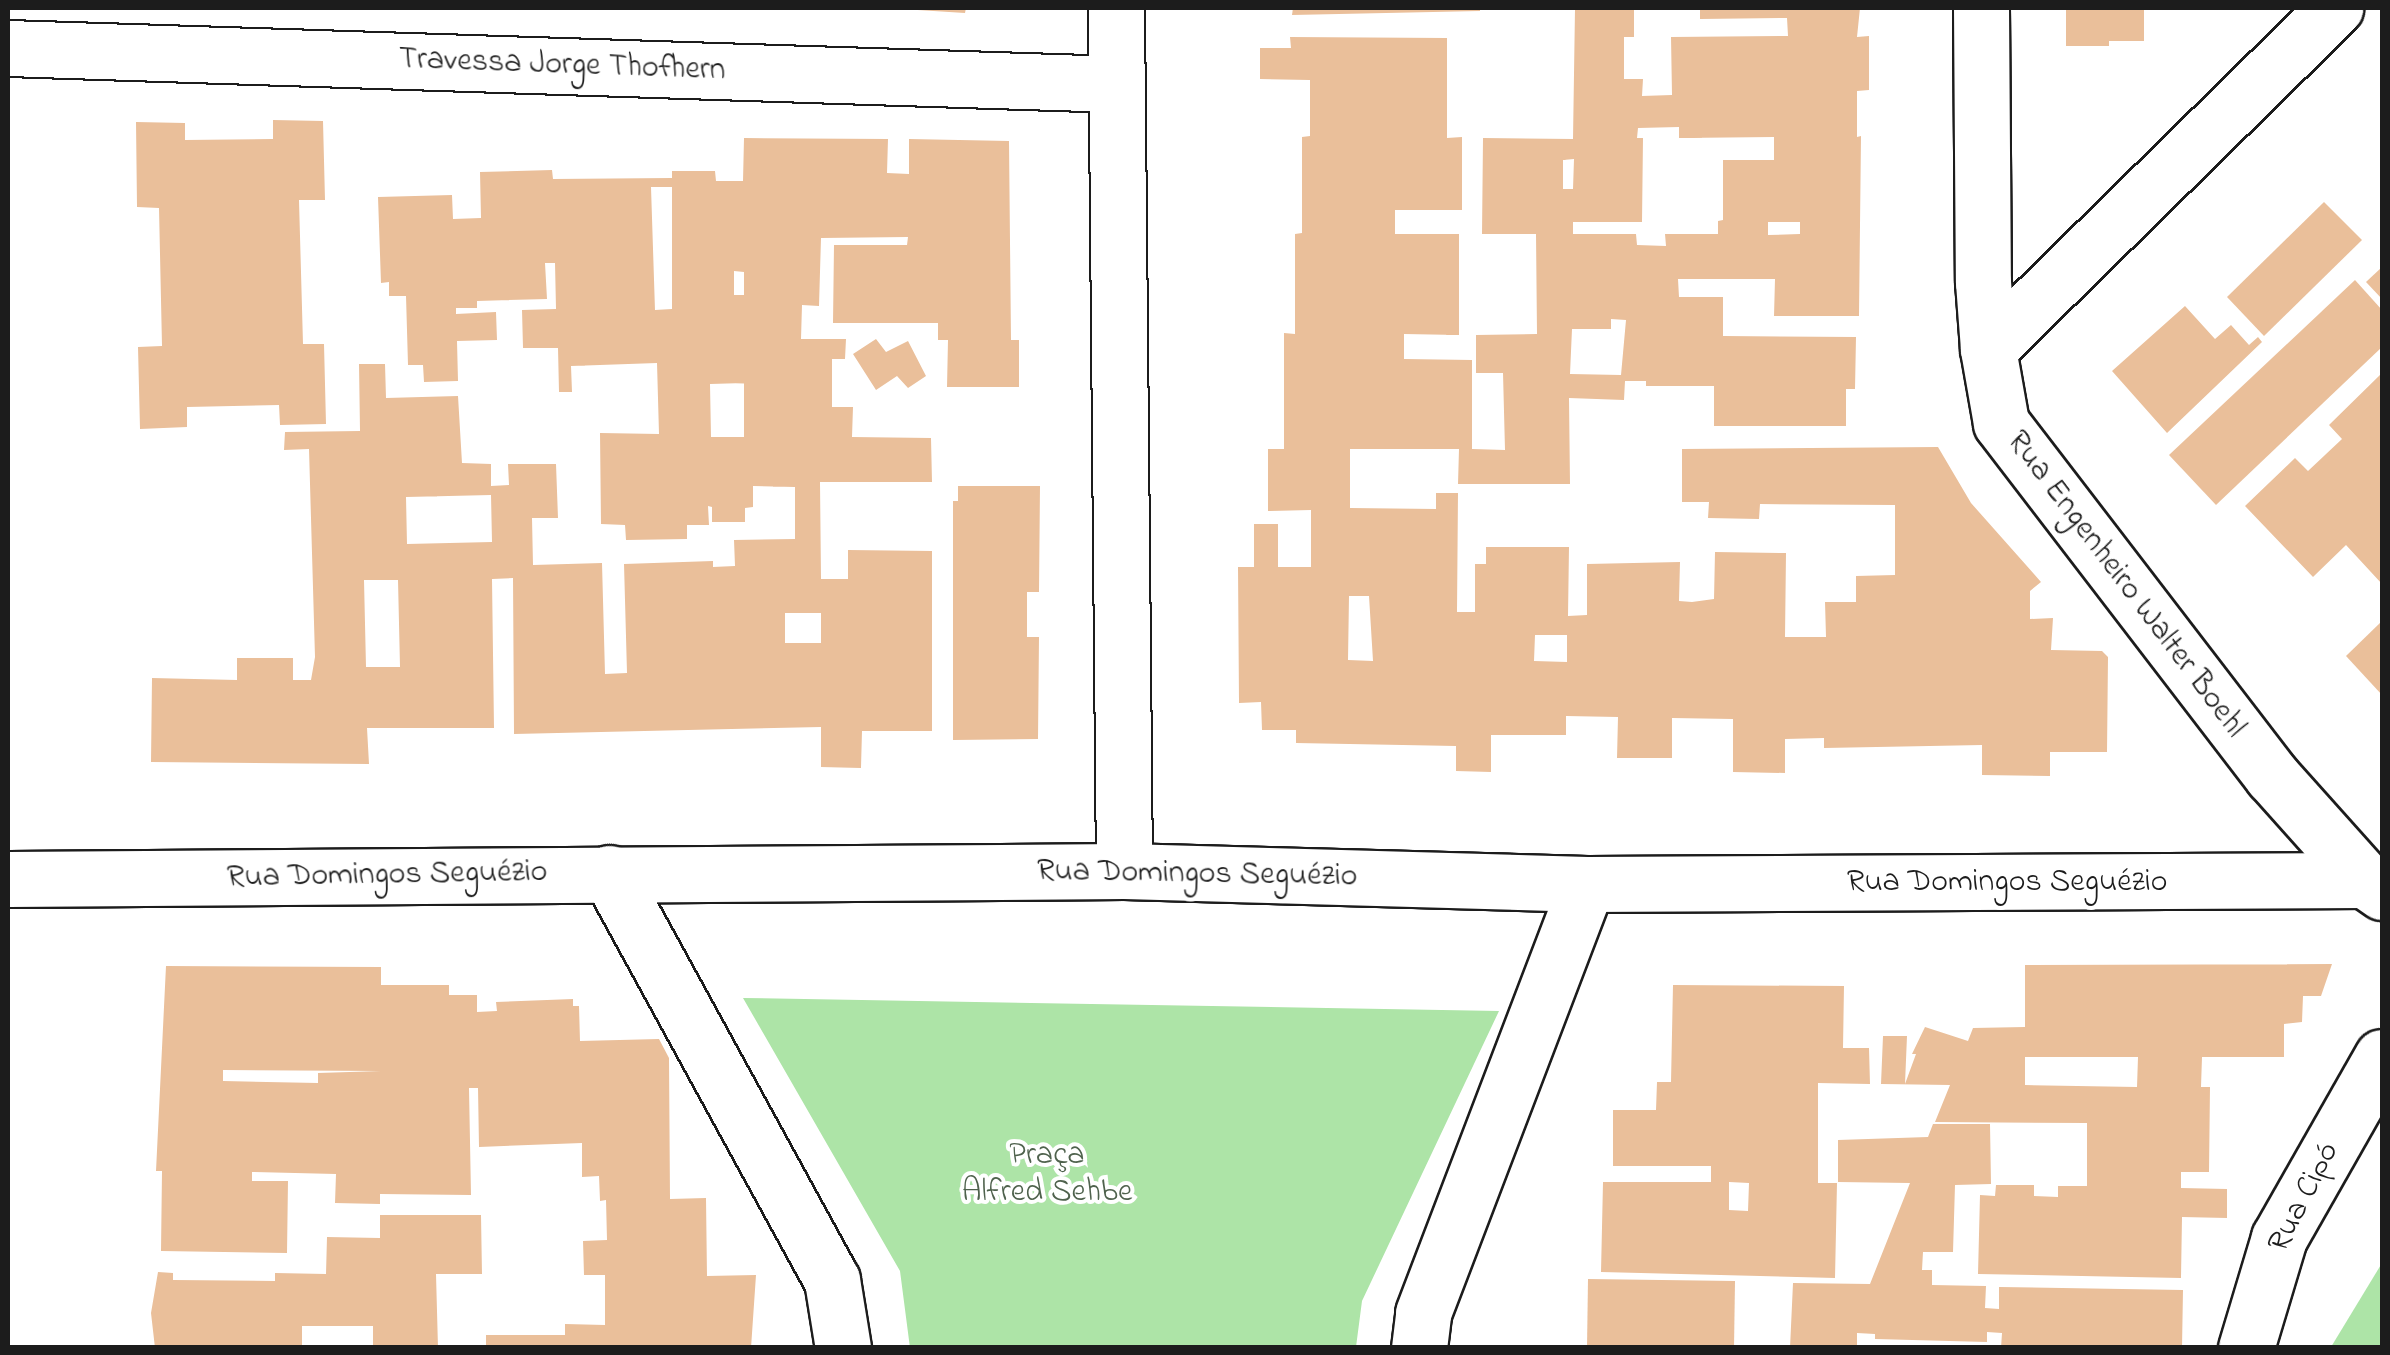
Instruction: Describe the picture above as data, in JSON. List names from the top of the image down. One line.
{"streets":{"street":["Travessa Jorge Thofhern","Rua Engenheiro Walter Boehl","Rua Domingos Seguézio","Rua Cipó"]},"crossings":[["Rua Engenheiro Walter Boehl","Rua Domingos Seguézio"]],"parks":["Praça Alfred Sehbe"]}
